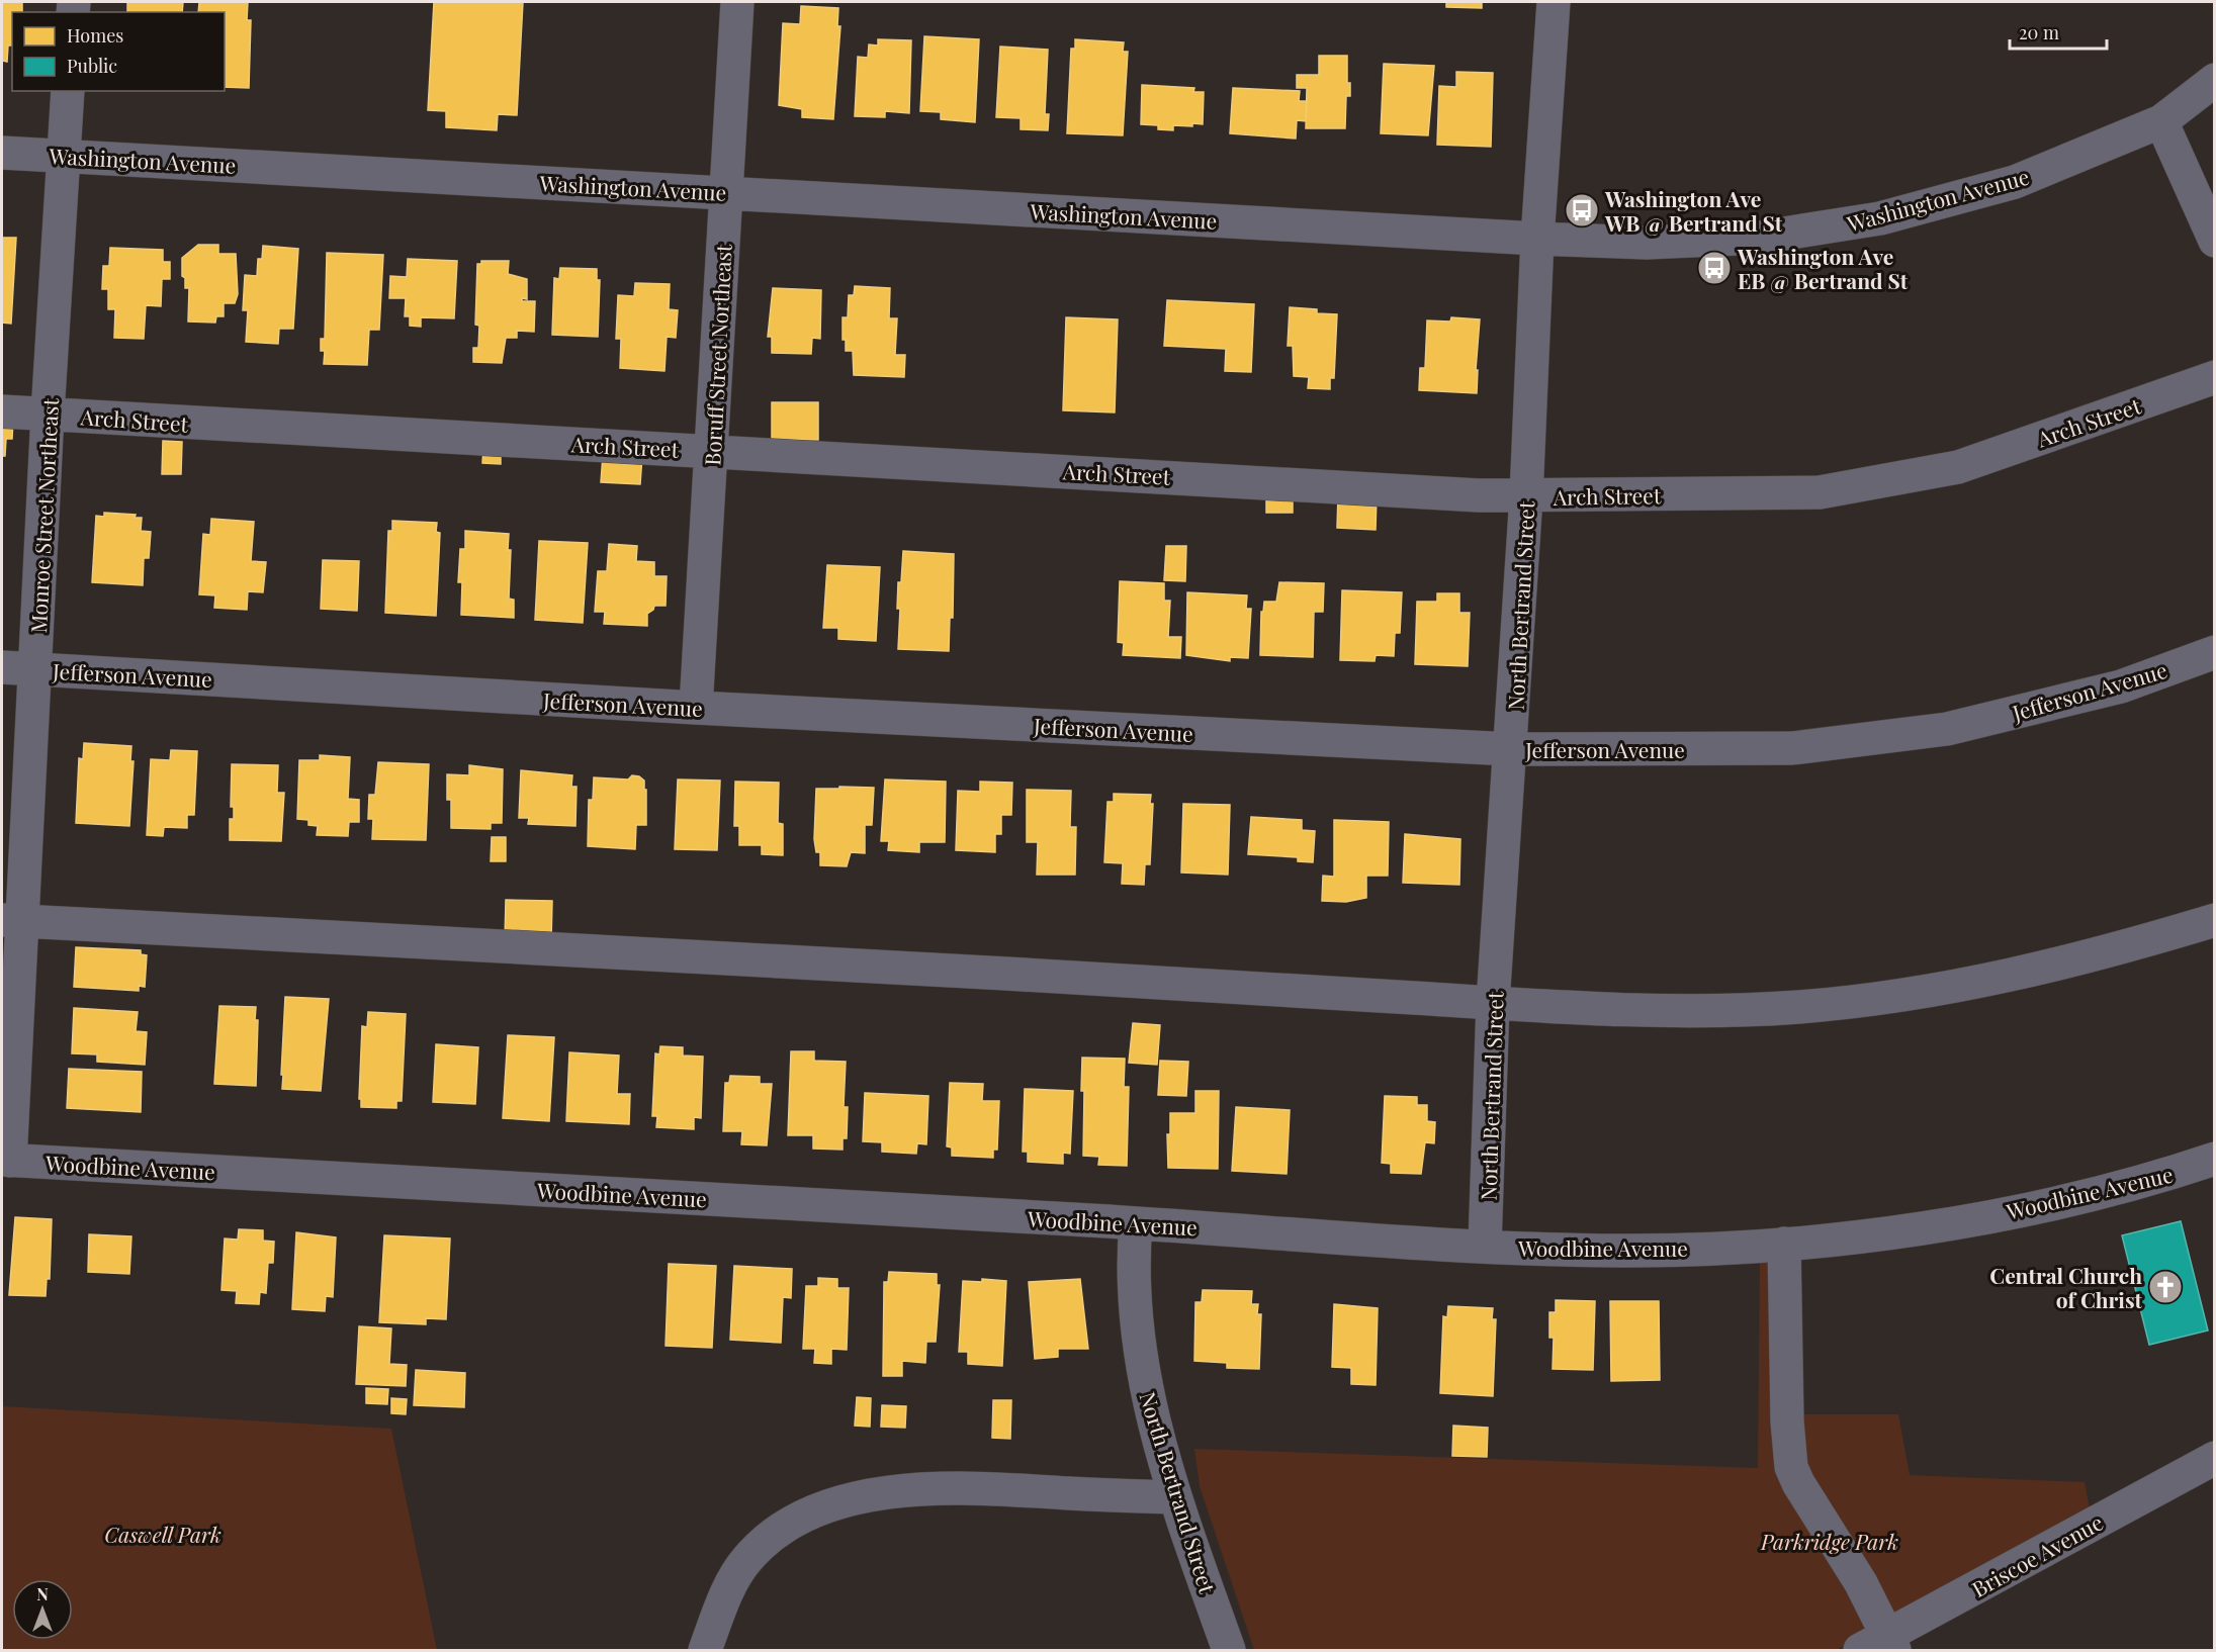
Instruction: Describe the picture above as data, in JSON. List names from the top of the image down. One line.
{"streets":{"street":["Washington Avenue","Boruff Street Northeast","Arch Street","Monroe Street Northeast","North Bertrand Street","Jefferson Avenue","Woodbine Avenue","Briscoe Avenue"]},"crossings":[["Washington Avenue","Boruff Street Northeast"],["Washington Avenue","Monroe Street Northeast"],["Washington Avenue","North Bertrand Street"],["Boruff Street Northeast","Arch Street"],["Boruff Street Northeast","Jefferson Avenue"],["Arch Street","Monroe Street Northeast"],["Arch Street","North Bertrand Street"],["Monroe Street Northeast","Jefferson Avenue"],["Monroe Street Northeast","Woodbine Avenue"],["North Bertrand Street","Jefferson Avenue"],["North Bertrand Street","Woodbine Avenue"]],"parks":["Caswell Park","Parkridge Park"],"places":{"bus stop":["Washington Ave WB @ Bertrand St","Washington Ave EB @ Bertrand St"],"church":["Central Church of Christ"]},"legend":["Homes","Public"],"scale_bar":"20 m","north":"top"}
